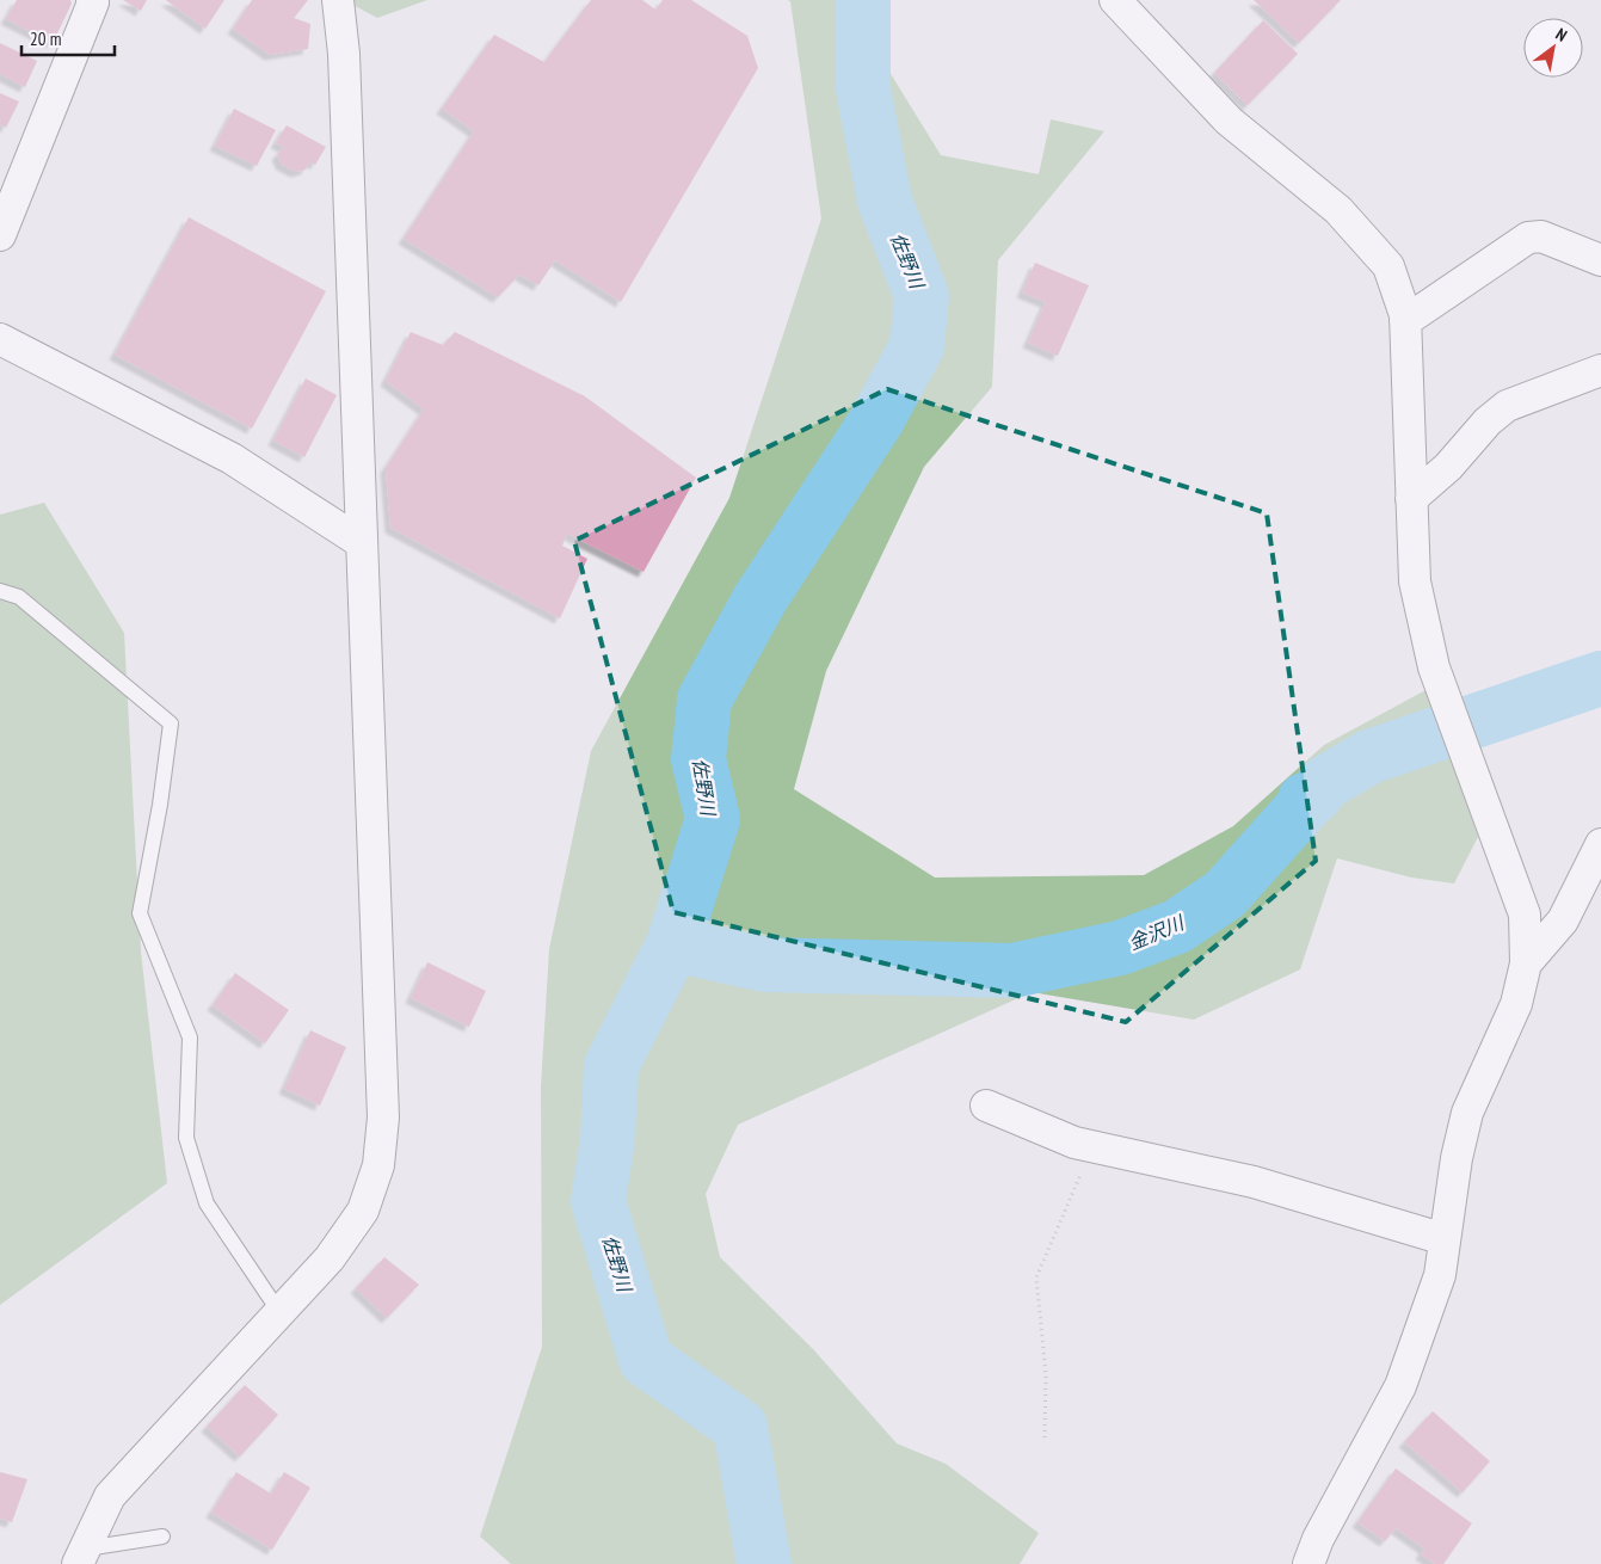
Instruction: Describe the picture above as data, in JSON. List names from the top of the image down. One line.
{"water":["佐野川","金沢川"],"scale_bar":"20 m","north":"top right"}
